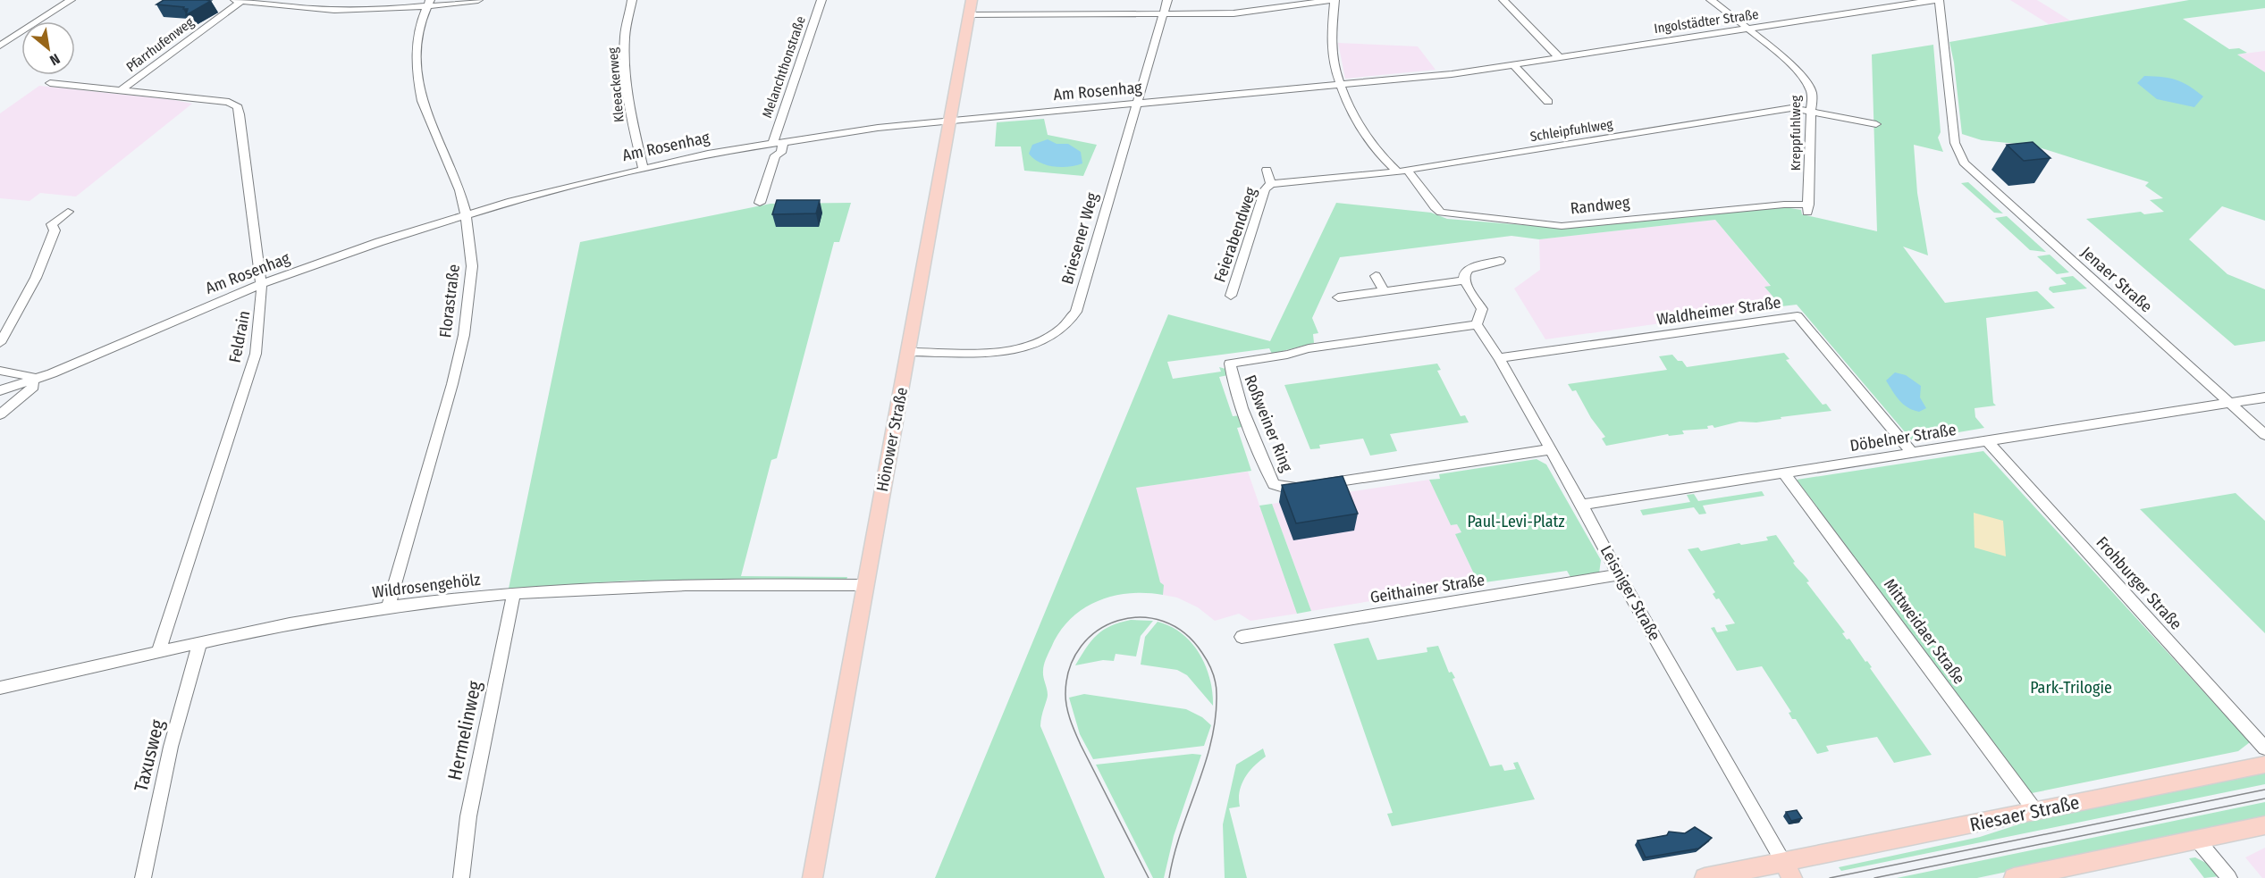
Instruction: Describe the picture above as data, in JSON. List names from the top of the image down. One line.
{"streets":{"main road":["Hönower Straße","Riesaer Straße"],"street":["Ingolstädter Straße","Pfarrhufenweg","Melanchthonstraße","Kleeackerweg","Am Rosenhag","Schleipfuhlweg","Kreppfuhlweg","Randweg","Feierabendweg","Briesener Weg","Jenaer Straße","Florastraße","Waldheimer Straße","Feldrain","Roßweiner Ring","Döbelner Straße","Frohburger Straße","Wildrosengehölz","Geithainer Straße","Leisniger Straße","Mittweidaer Straße","Hermelinweg","Taxusweg"]},"crossings":[["Ingolstädter Straße","Am Rosenhag"],["Ingolstädter Straße","Kreppfuhlweg"],["Ingolstädter Straße","Randweg"],["Pfarrhufenweg","Feldrain"],["Melanchthonstraße","Am Rosenhag"],["Kleeackerweg","Am Rosenhag"],["Am Rosenhag","Randweg"],["Am Rosenhag","Briesener Weg"],["Am Rosenhag","Florastraße"],["Am Rosenhag","Feldrain"],["Am Rosenhag","Hönower Straße"],["Schleipfuhlweg","Kreppfuhlweg"],["Schleipfuhlweg","Randweg"],["Schleipfuhlweg","Feierabendweg"],["Kreppfuhlweg","Randweg"],["Briesener Weg","Hönower Straße"],["Jenaer Straße","Döbelner Straße"],["Florastraße","Wildrosengehölz"],["Waldheimer Straße","Döbelner Straße"],["Waldheimer Straße","Leisniger Straße"],["Feldrain","Wildrosengehölz"],["Roßweiner Ring","Leisniger Straße"],["Döbelner Straße","Frohburger Straße"],["Döbelner Straße","Leisniger Straße"],["Döbelner Straße","Mittweidaer Straße"],["Hönower Straße","Wildrosengehölz"],["Wildrosengehölz","Hermelinweg"],["Wildrosengehölz","Taxusweg"],["Geithainer Straße","Leisniger Straße"],["Leisniger Straße","Riesaer Straße"],["Mittweidaer Straße","Riesaer Straße"]],"parks":["Paul-Levi-Platz","Park-Trilogie"],"north":"bottom right"}
